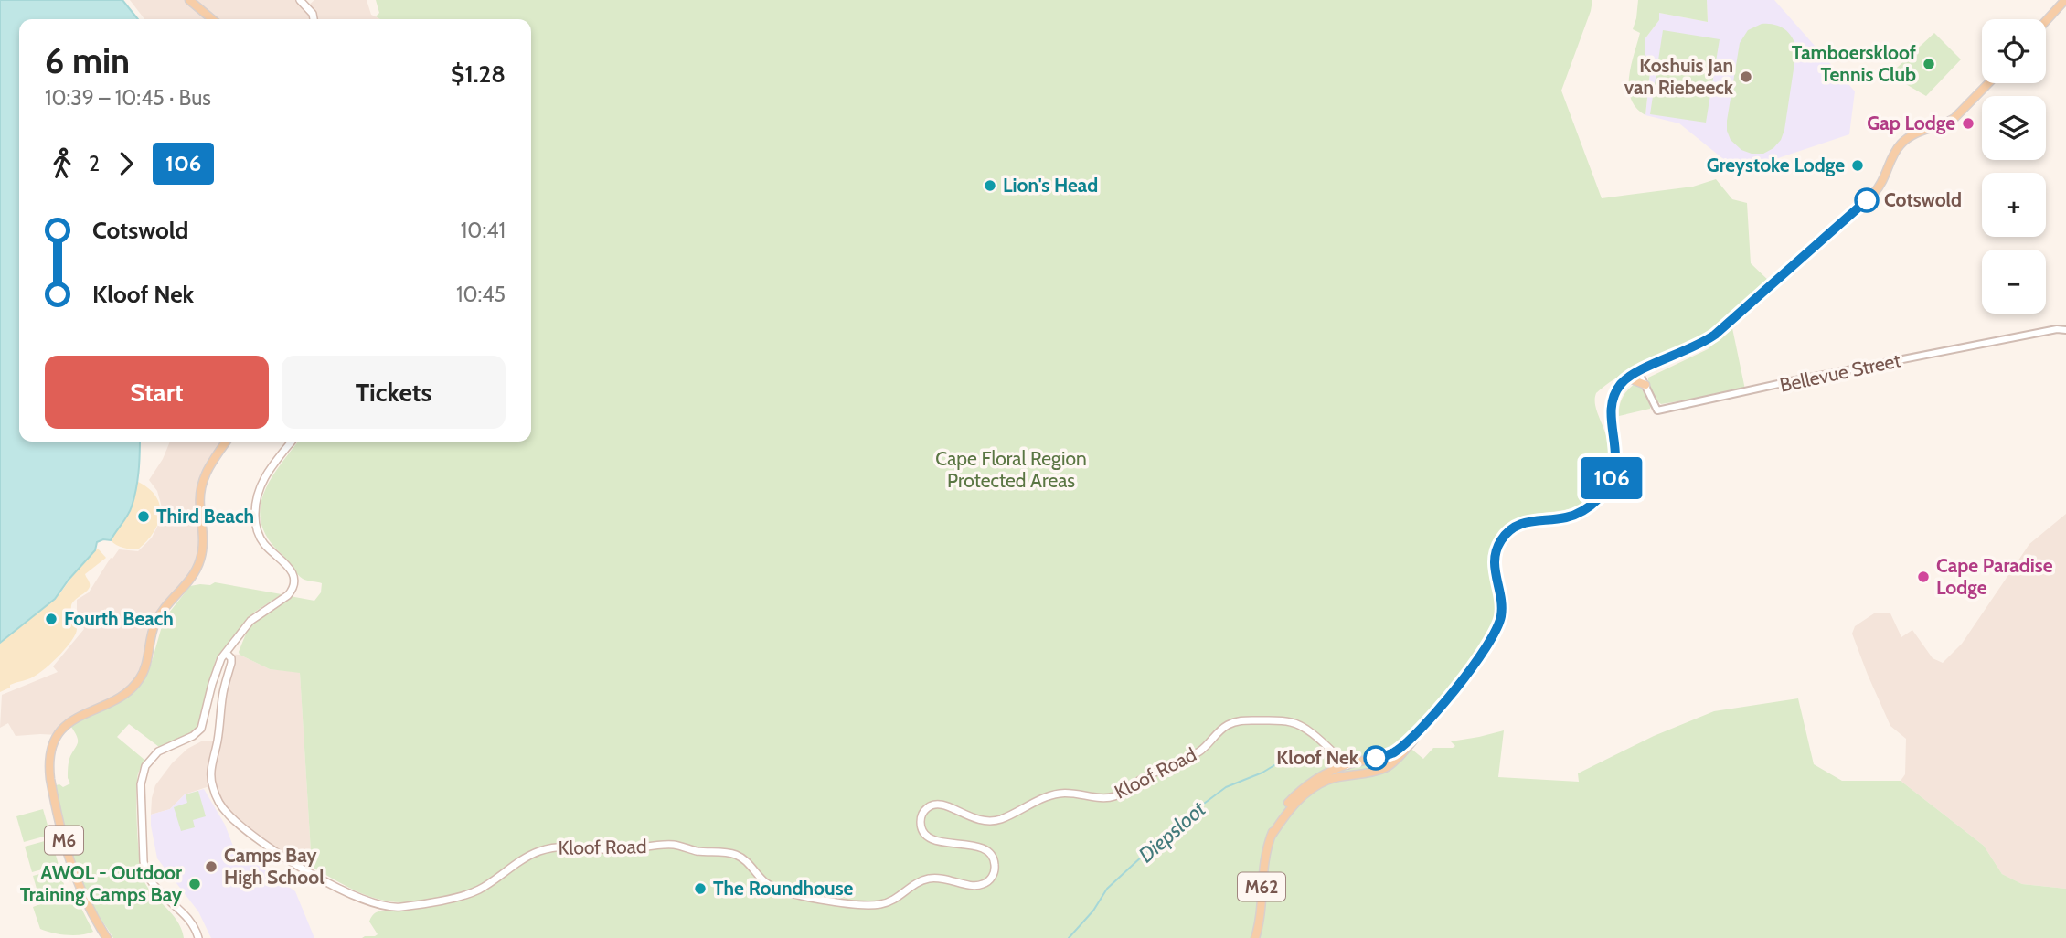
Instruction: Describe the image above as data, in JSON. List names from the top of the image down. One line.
{"streets":{"main road":["Kloof Road","M6","M62"],"street":["Bellevue Street"]},"crossings":[["Kloof Road","M62"]],"water":["Diepsloot"],"parks":["Cape Floral Region Protected Areas"],"places":["Tamboerskloof Tennis Club","Koshuis Jan van Riebeeck","Gap Lodge","Greystoke Lodge","Lion's Head","Cotswold","Third Beach","Cape Paradise Lodge","Fourth Beach","Kloof Nek","Camps Bay High School","AWOL - Outdoor Training Camps Bay","The Roundhouse"],"lines":["bus line 106"],"page":{"on_map":"106","map_buttons":["+","−"],"heading":["6 min","10:39 – 10:45 · Bus","$1.28"],"legs":["2","106"],"list":[{"name":"Cotswold","value":"10:41"},{"name":"Kloof Nek","value":"10:45"}],"buttons":["Start","Tickets"]}}
